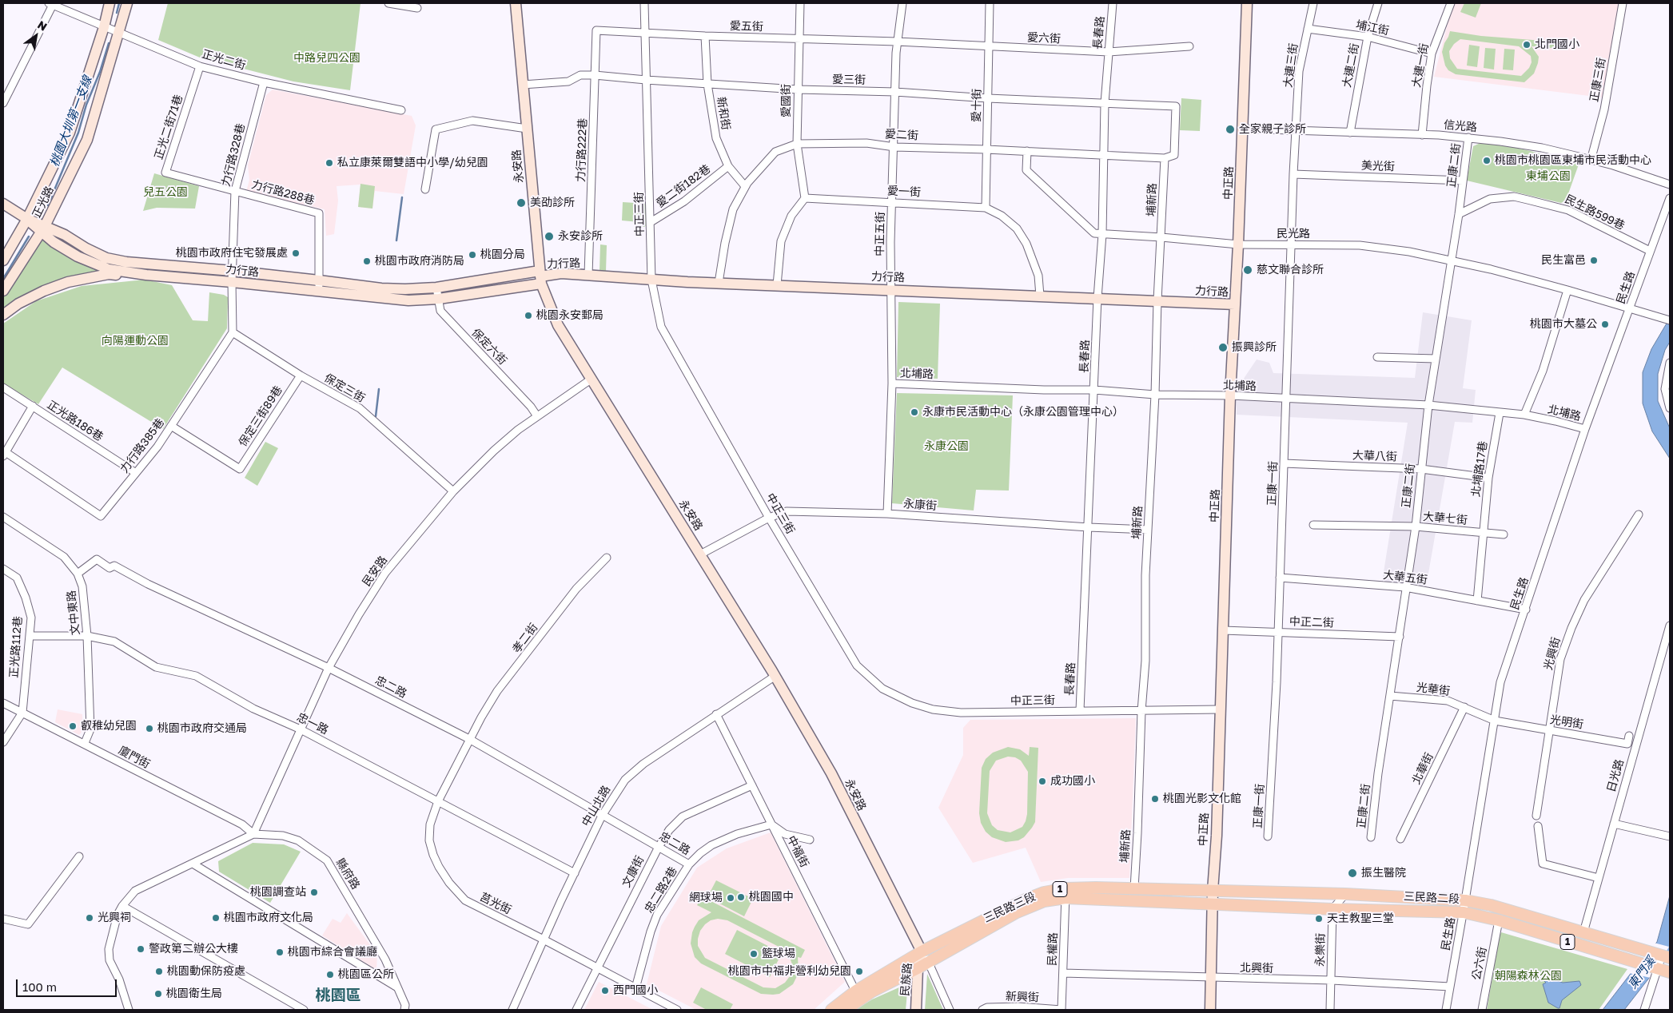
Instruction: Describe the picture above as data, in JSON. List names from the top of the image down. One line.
{"streets":{"main road":["1","三民路二段","三民路三段"],"street":["愛五街","埔江街","長春路","愛六街","正光二街","大連三街","大連二街","大連一街","愛三街","正康三街","愛國街","愛十街","新和街","信光路","正光二街71巷","愛二街","力行路222巷","力行路328巷","正康二街","永安路","美光街","中正路","愛二街182巷","愛一街","力行路288巷","埔新路","正光路","民生路599巷","中正三街","中正五街","民光路","力行路","民生路","保定六街","北埔路","保定三街","保定三街89巷","正光路186巷","力行路385巷","大華八街","北埔路17巷","正康一街","永康街","大華七街","民安路","大華五街","文中東路","中正二街","孝二街","正光路112巷","光興街","忠二路","光華街","光明街","忠一路","廈門街","北華街","日光路","中山北路","中福街","文康街","縣府路","忠二路2巷","莒光街","民權路","永樂街","公六街","北興街","民族路","新興街"]},"crossings":[["愛五街","愛六街"],["愛五街","愛國街"],["愛五街","新和街"],["愛五街","力行路222巷"],["愛五街","中正三街"],["愛五街","中正五街"],["埔江街","大連三街"],["埔江街","大連二街"],["埔江街","大連一街"],["長春路","愛六街"],["長春路","愛三街"],["長春路","愛二街"],["長春路","中正三街"],["長春路","民光路"],["長春路","力行路"],["長春路","北埔路"],["長春路","永康街"],["愛六街","愛十街"],["愛六街","中正五街"],["正光二街","正光二街71巷"],["正光二街","力行路328巷"],["正光二街","正光路"],["大連三街","信光路"],["大連三街","正康一街"],["大連二街","信光路"],["大連一街","信光路"],["愛三街","愛國街"],["愛三街","愛十街"],["愛三街","新和街"],["愛三街","愛二街"],["愛三街","力行路222巷"],["愛三街","永安路"],["愛三街","中正三街"],["愛三街","中正五街"],["正康三街","信光路"],["愛國街","愛二街"],["愛國街","愛一街"],["愛十街","愛二街"],["愛十街","愛一街"],["新和街","愛二街"],["新和街","愛二街182巷"],["信光路","正康二街"],["信光路","中正路"],["信光路","正康一街"],["正光二街71巷","力行路328巷"],["正光二街71巷","力行路288巷"],["愛二街","埔新路"],["愛二街","中正五街"],["愛二街","民光路"],["愛二街","力行路"],["力行路222巷","力行路"],["力行路328巷","力行路288巷"],["力行路328巷","力行路"],["正康二街","美光街"],["正康二街","民生路599巷"],["正康二街","民光路"],["正康二街","北埔路"],["正康二街","大華八街"],["正康二街","大華七街"],["正康二街","大華五街"],["正康二街","中正二街"],["正康二街","光華街"],["永安路","力行路"],["永安路","永康街"],["永安路","民安路"],["永安路","中山北路"],["永安路","三民路三段"],["永安路","民族路"],["美光街","正康一街"],["中正路","中正三街"],["中正路","民光路"],["中正路","力行路"],["中正路","北埔路"],["中正路","中正二街"],["中正路","三民路二段"],["中正路","三民路三段"],["中正路","北興街"],["愛二街182巷","中正三街"],["愛一街","中正五街"],["愛一街","力行路"],["力行路288巷","力行路"],["埔新路","中正三街"],["埔新路","民光路"],["埔新路","力行路"],["埔新路","北埔路"],["埔新路","永康街"],["埔新路","三民路三段"],["正光路","力行路"],["民生路599巷","民生路"],["中正三街","力行路"],["中正三街","永康街"],["中正五街","力行路"],["中正五街","北埔路"],["中正五街","永康街"],["民光路","民生路"],["民光路","正康一街"],["力行路","保定六街"],["民生路","北埔路"],["民生路","大華五街"],["民生路","光華街"],["民生路","光明街"],["民生路","三民路二段"],["民生路","北興街"],["保定六街","民安路"],["北埔路","北埔路17巷"],["北埔路","正康一街"],["保定三街","保定三街89巷"],["保定三街","力行路385巷"],["保定三街","民安路"],["保定三街89巷","力行路385巷"],["正光路186巷","力行路385巷"],["大華八街","北埔路17巷"],["大華八街","正康一街"],["北埔路17巷","大華七街"],["北埔路17巷","大華五街"],["正康一街","大華五街"],["正康一街","中正二街"],["民安路","忠二路"],["民安路","忠一路"],["民安路","廈門街"],["民安路","縣府路"],["文中東路","忠二路"],["文中東路","忠一路"],["文中東路","廈門街"],["孝二街","忠二路"],["孝二街","莒光街"],["正光路112巷","忠一路"],["正光路112巷","廈門街"],["光興街","光明街"],["忠二路","中山北路"],["忠二路","文康街"],["忠二路","忠二路2巷"],["忠二路","莒光街"],["光華街","光明街"],["光華街","北華街"],["忠一路","中山北路"],["忠一路","莒光街"],["廈門街","縣府路"],["日光路","三民路二段"],["中山北路","中福街"],["中山北路","莒光街"],["中福街","文康街"],["中福街","忠二路2巷"],["中福街","三民路三段"],["文康街","莒光街"],["1","三民路二段"],["忠二路2巷","莒光街"],["三民路二段","三民路三段"],["三民路二段","永樂街"],["三民路二段","公六街"],["三民路三段","民權路"],["三民路三段","民族路"],["民權路","北興街"],["民權路","新興街"],["永樂街","北興街"]],"districts":["桃園區"],"water":["桃園大圳第一支線","東門溪"],"parks":["中路兒四公園","東埔公園","兒五公園","向陽運動公園","永康公園","朝陽森林公園"],"places":["北門國小","全家親子診所","桃園市桃園區東埔市民活動中心","私立康萊爾雙語中小學/幼兒園","美劭診所","永安診所","桃園市政府住宅發展處","桃園分局","民生富邑","桃園市政府消防局","慈文聯合診所","桃園永安郵局","桃園市大墓公","振興診所","永康市民活動中心（永康公園管理中心）","叡稚幼兒園","桃園市政府交通局","成功國小","桃園光影文化館","振生醫院","桃園調查站","桃園國中","網球場","光興祠","桃園市政府文化局","天主教聖三堂","警政第二辦公大樓","桃園市綜合會議廳","籃球場","桃園動保防疫處","桃園市中福非營利幼兒園","桃園區公所","西門國小","桃園衛生局"],"scale_bar":"100 m","north":"top right"}
